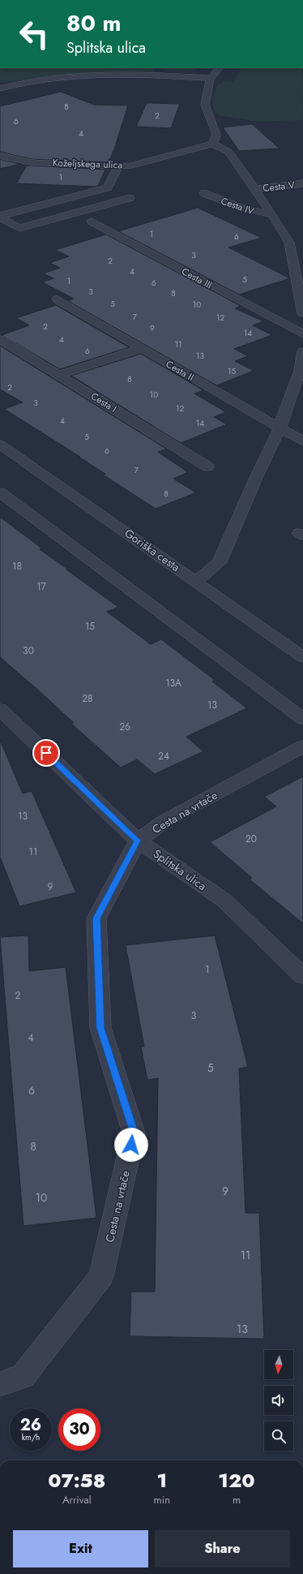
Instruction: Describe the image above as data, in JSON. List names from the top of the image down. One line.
{"streets":{"street":["Koželjskega ulica","Cesta V","Cesta IV","Cesta III","Cesta II","Cesta I","Goriška cesta","Cesta na vrtače","Splitska ulica"]},"crossings":[["Cesta na vrtače","Splitska ulica"]],"house_numbers":["8","2","6","4","1","1","6","3","2","4","5","1","6","3","8","5","10","7","12","2","9","14","4","11","6","13","15","8","2","10","3","12","4","14","5","6","7","8","18","17","15","30","13A","28","13","26","24","13","20","11","9","1","2","3","4","5","6","8","9","10","11","13"],"north":"bottom","page":{"turn":["80 m","Splitska ulica"],"speed":"26 km/h","limit":"30","eta":["07:58","Arrival","1","min","120","m"],"buttons":["Exit","Share"]}}
